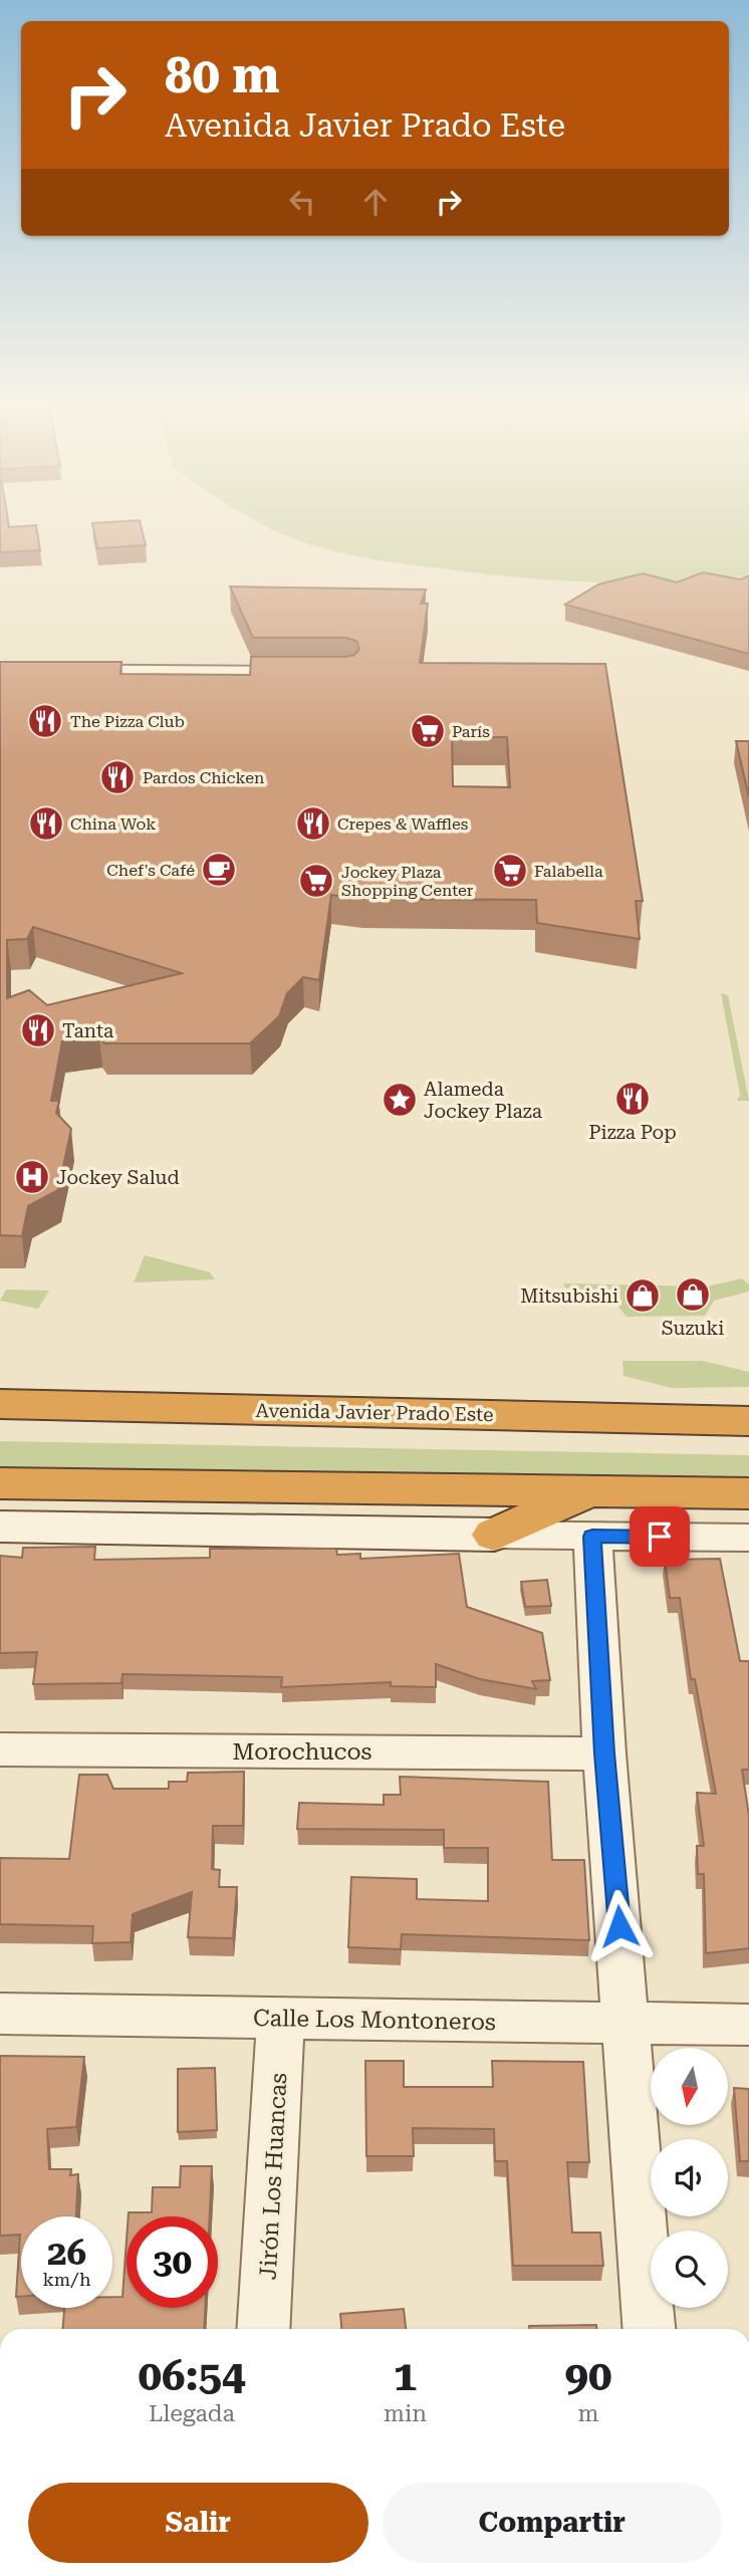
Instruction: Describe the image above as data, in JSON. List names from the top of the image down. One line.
{"streets":{"highway":["Avenida Javier Prado Este"],"street":["Morochucos","Calle Los Montoneros","Jirón Los Huancas"]},"crossings":[["Calle Los Montoneros","Jirón Los Huancas"]],"places":{"restaurant":["The Pizza Club","Pardos Chicken","China Wok","Crepes & Waffles","Tanta","Pizza Pop"],"supermarket":["París","Falabella","Jockey Plaza Shopping Center"],"cafe":["Chef's Café"],"place":["Alameda Jockey Plaza"],"hospital":["Jockey Salud"],"shop":["Suzuki","Mitsubishi"]},"north":"bottom","page":{"turn":["80 m","Avenida Javier Prado Este"],"speed":"26 km/h","limit":"30","eta":["06:54","Llegada","1","min","90","m"],"buttons":["Salir","Compartir"]}}
